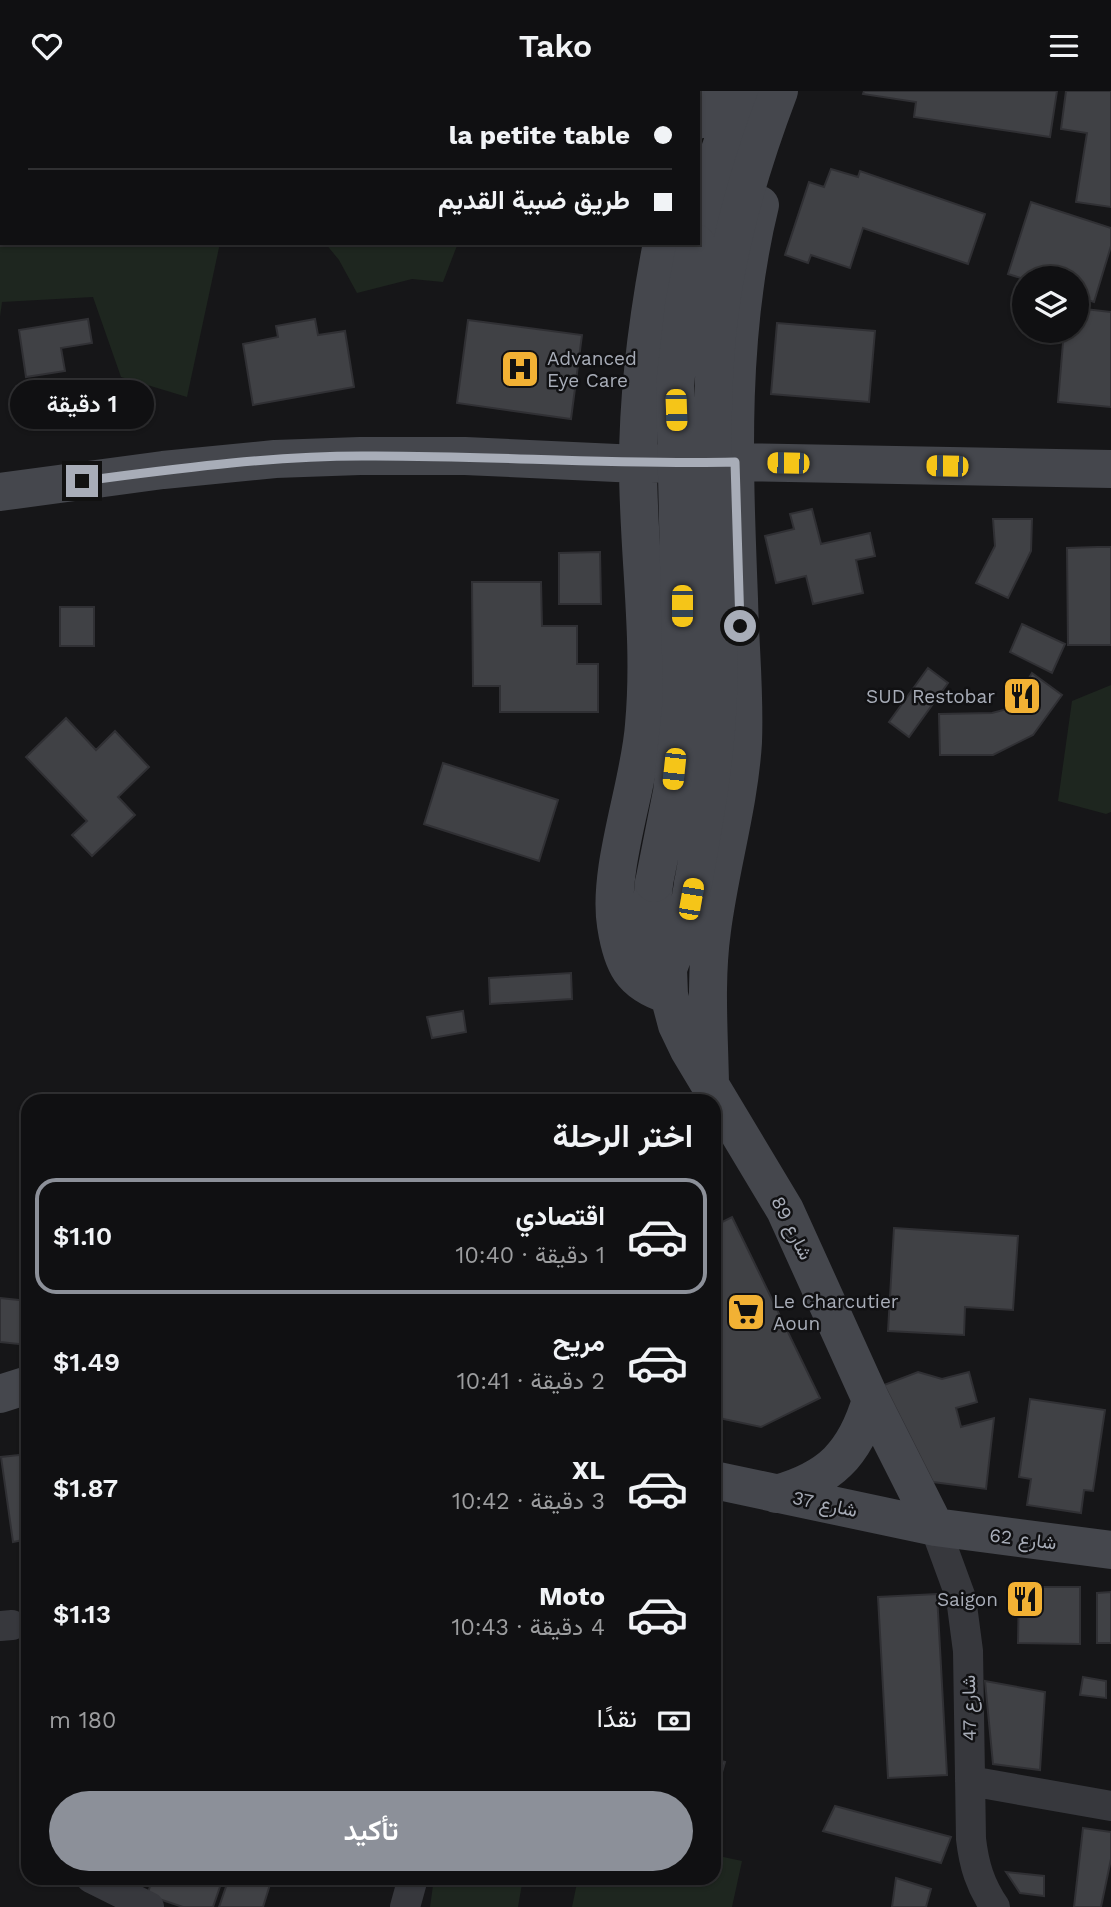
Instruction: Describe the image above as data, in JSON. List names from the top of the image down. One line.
{"streets":{"street":["شارع 89","شارع 37","شارع 62","شارع 47"]},"crossings":[["شارع 89","شارع 37"],["شارع 89","شارع 62"],["شارع 89","شارع 47"],["شارع 37","شارع 62"],["شارع 37","شارع 47"],["شارع 62","شارع 47"]],"places":{"hospital":["Advanced Eye Care"],"restaurant":["SUD Restobar","Saigon"],"supermarket":["Le Charcutier Aoun"]},"page":{"header":"Tako","banner":["la petite table","طريق ضبية القديم"],"bubble":"1 دقيقة","heading":"اختر الرحلة","list":[{"name":"اقتصادي","note":"1 دقيقة · 10:40","value":"$1.10"},{"name":"مريح","note":"2 دقيقة · 10:41","value":"$1.49"},{"name":"XL","note":"3 دقيقة · 10:42","value":"$1.87"},{"name":"Moto","note":"4 دقيقة · 10:43","value":"$1.13"}],"pay":["نقدًا","180 m"],"buttons":"تأكيد"}}
